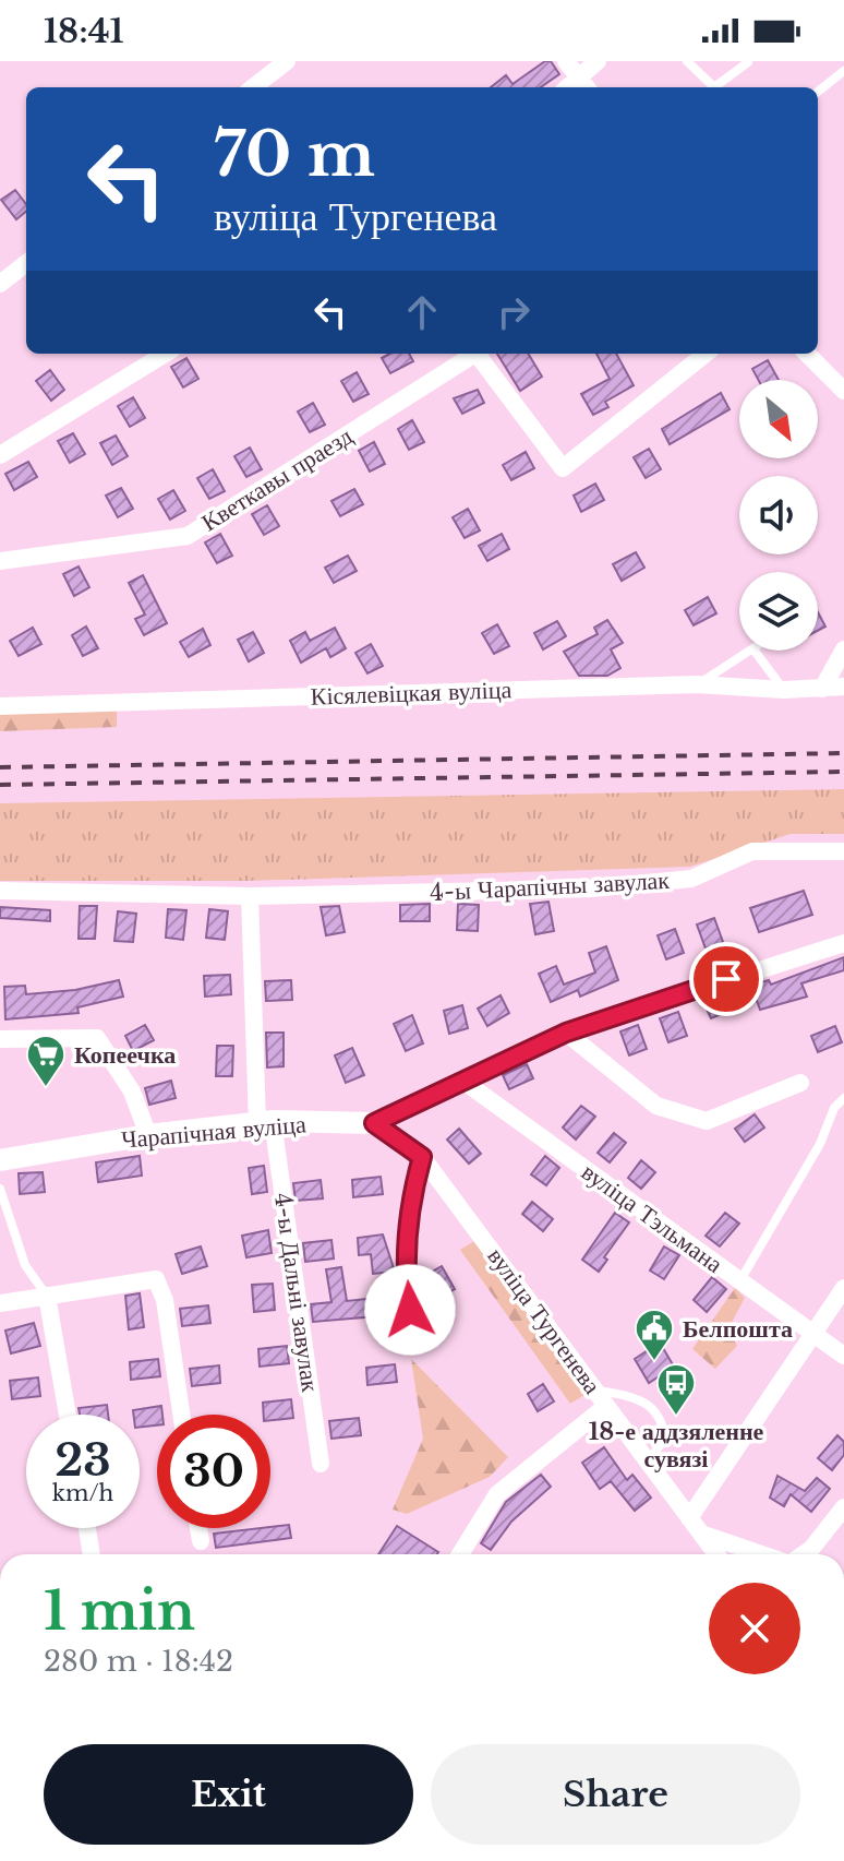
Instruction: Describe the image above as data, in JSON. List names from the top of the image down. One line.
{"streets":{"street":["Кветкавы праезд","Кісялевіцкая вуліца","4-ы Чарапічны завулак","Чарапічная вуліца","вуліца Тэльмана","4-ы Дальні завулак","вуліца Тургенева"]},"crossings":[["Чарапічная вуліца","вуліца Тэльмана"],["Чарапічная вуліца","4-ы Дальні завулак"],["Чарапічная вуліца","вуліца Тургенева"]],"places":{"supermarket":["Копеечка"],"public building":["Белпошта"],"bus stop":["18-е аддзяленне сувязі"]},"north":"bottom right","page":{"status":"18:41","turn":["70 m","вуліца Тургенева"],"speed":"23 km/h","limit":"30","heading":["1 min","280 m · 18:42"],"buttons":["Exit","Share"]}}
